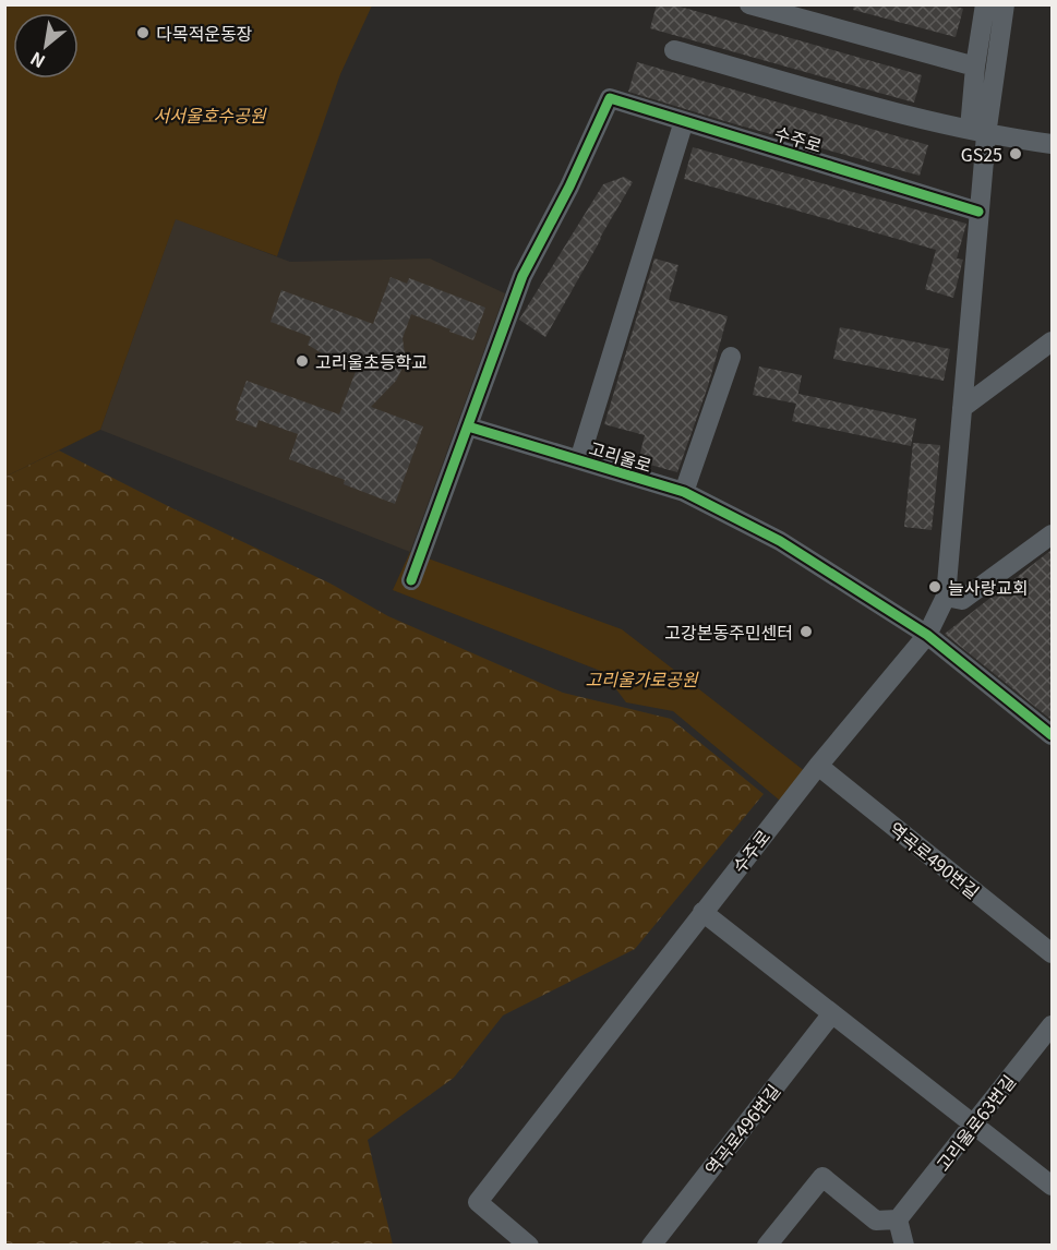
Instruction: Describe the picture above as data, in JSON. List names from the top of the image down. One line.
{"streets":{"street":["수주로","고리울로","역곡로490번길","고리울로63번길","역곡로496번길"]},"crossings":[["수주로","고리울로"],["수주로","역곡로490번길"]],"parks":["서서울호수공원","고리울가로공원"],"places":["다목적운동장","GS25","고리울초등학교","늘사랑교회","고강본동주민센터"],"north":"bottom left"}
